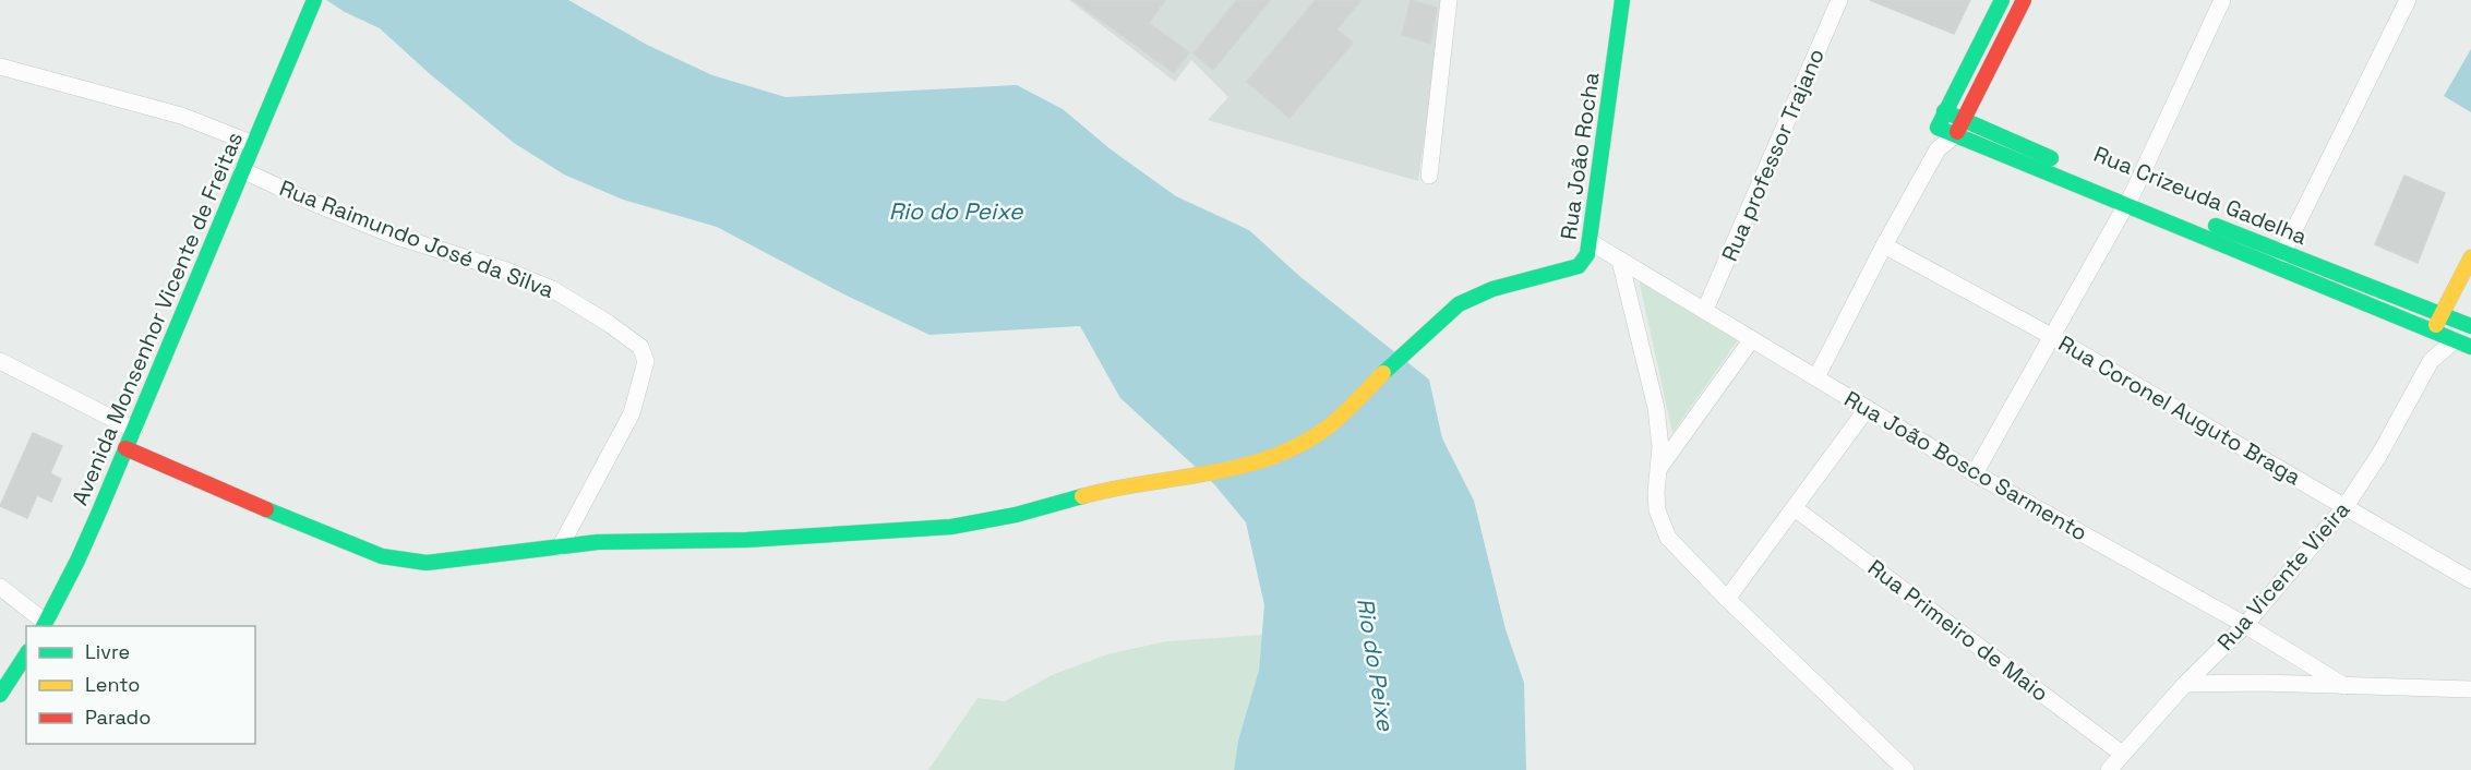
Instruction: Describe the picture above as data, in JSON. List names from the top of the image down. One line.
{"streets":{"street":["Rua professor Trajano","Rua João Rocha","Rua Crizeuda Gadelha","Rua Raimundo José da Silva","Avenida Monsenhor Vicente de Freitas","Rua Coronel Auguto Braga","Rua João Bosco Sarmento","Rua Vicente Vieira","Rua Primeiro de Maio"]},"crossings":[["Rua professor Trajano","Rua João Bosco Sarmento"],["Rua João Rocha","Rua Raimundo José da Silva"],["Rua João Rocha","Avenida Monsenhor Vicente de Freitas"],["Rua João Rocha","Rua João Bosco Sarmento"],["Rua Crizeuda Gadelha","Rua Vicente Vieira"],["Rua Raimundo José da Silva","Avenida Monsenhor Vicente de Freitas"],["Rua Coronel Auguto Braga","Rua Vicente Vieira"],["Rua João Bosco Sarmento","Rua Vicente Vieira"],["Rua Vicente Vieira","Rua Primeiro de Maio"]],"water":["Rio do Peixe"],"legend":["Livre","Lento","Parado"]}
